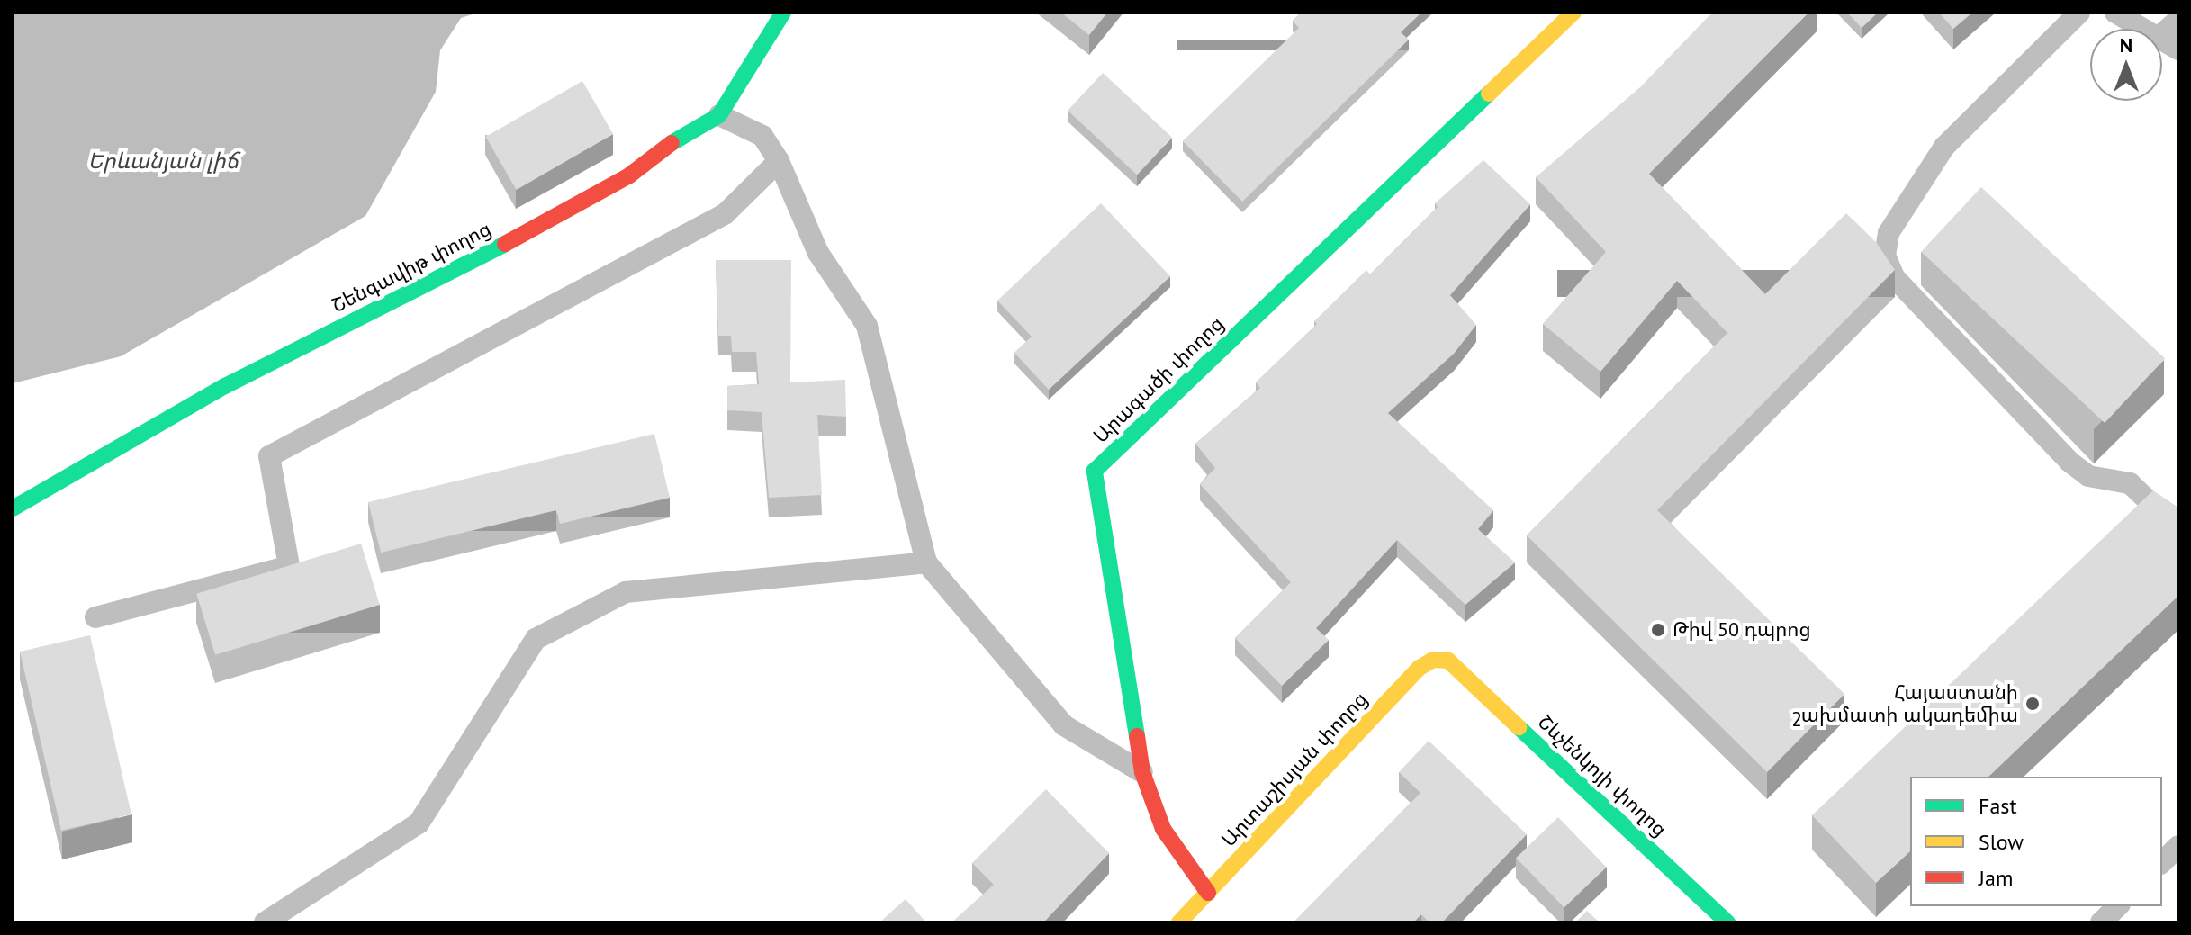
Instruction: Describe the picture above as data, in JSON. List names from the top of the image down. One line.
{"streets":{"street":["Շենգավիթ փողոց","Արագածի փողոց","Արտաշիսյան փողոց","Շևչենկոյի փողոց"]},"crossings":[["Արագածի փողոց","Արտաշիսյան փողոց"],["Արտաշիսյան փողոց","Շևչենկոյի փողոց"]],"water":["Երևանյան լիճ"],"places":["Թիվ 50 դպրոց","Հայաստանի շախմատի ակադեմիա"],"legend":["Fast","Slow","Jam"],"north":"top"}
